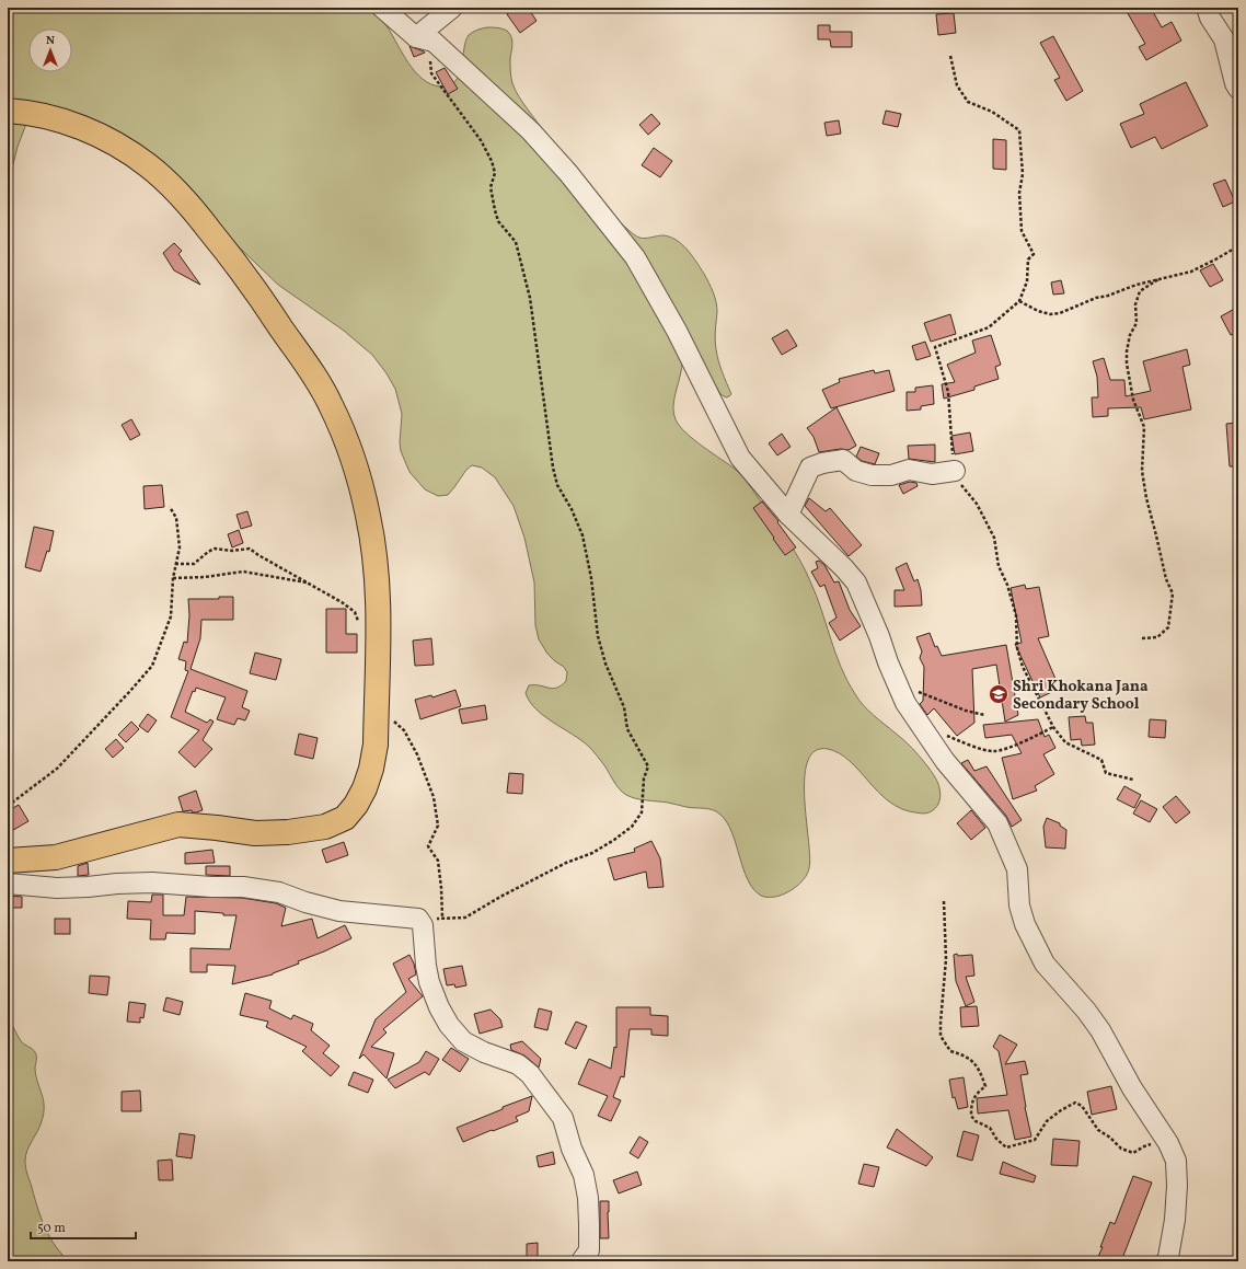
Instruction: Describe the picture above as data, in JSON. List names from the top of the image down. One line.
{"places":{"school or university":["Shri Khokana Jana Secondary School"]},"scale_bar":"50 m","north":"top"}
